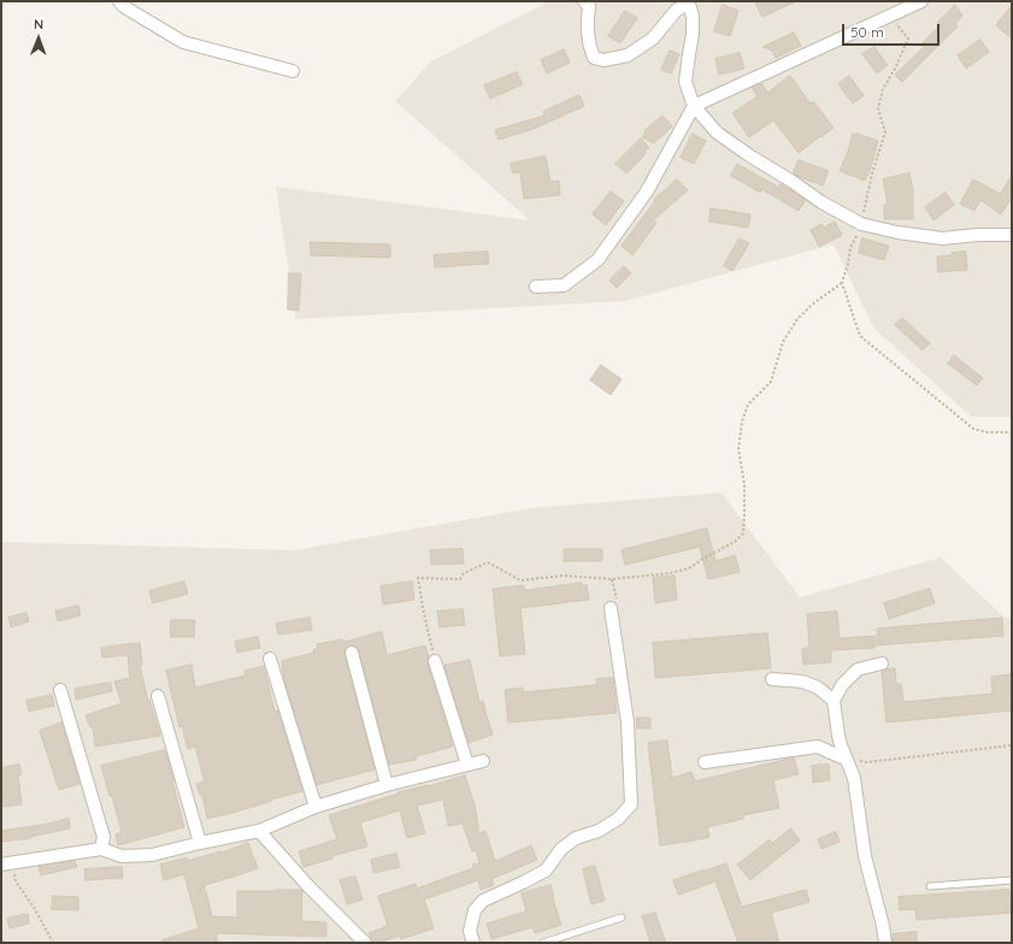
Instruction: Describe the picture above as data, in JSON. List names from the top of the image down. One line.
{"scale_bar":"50 m","north":"top"}
